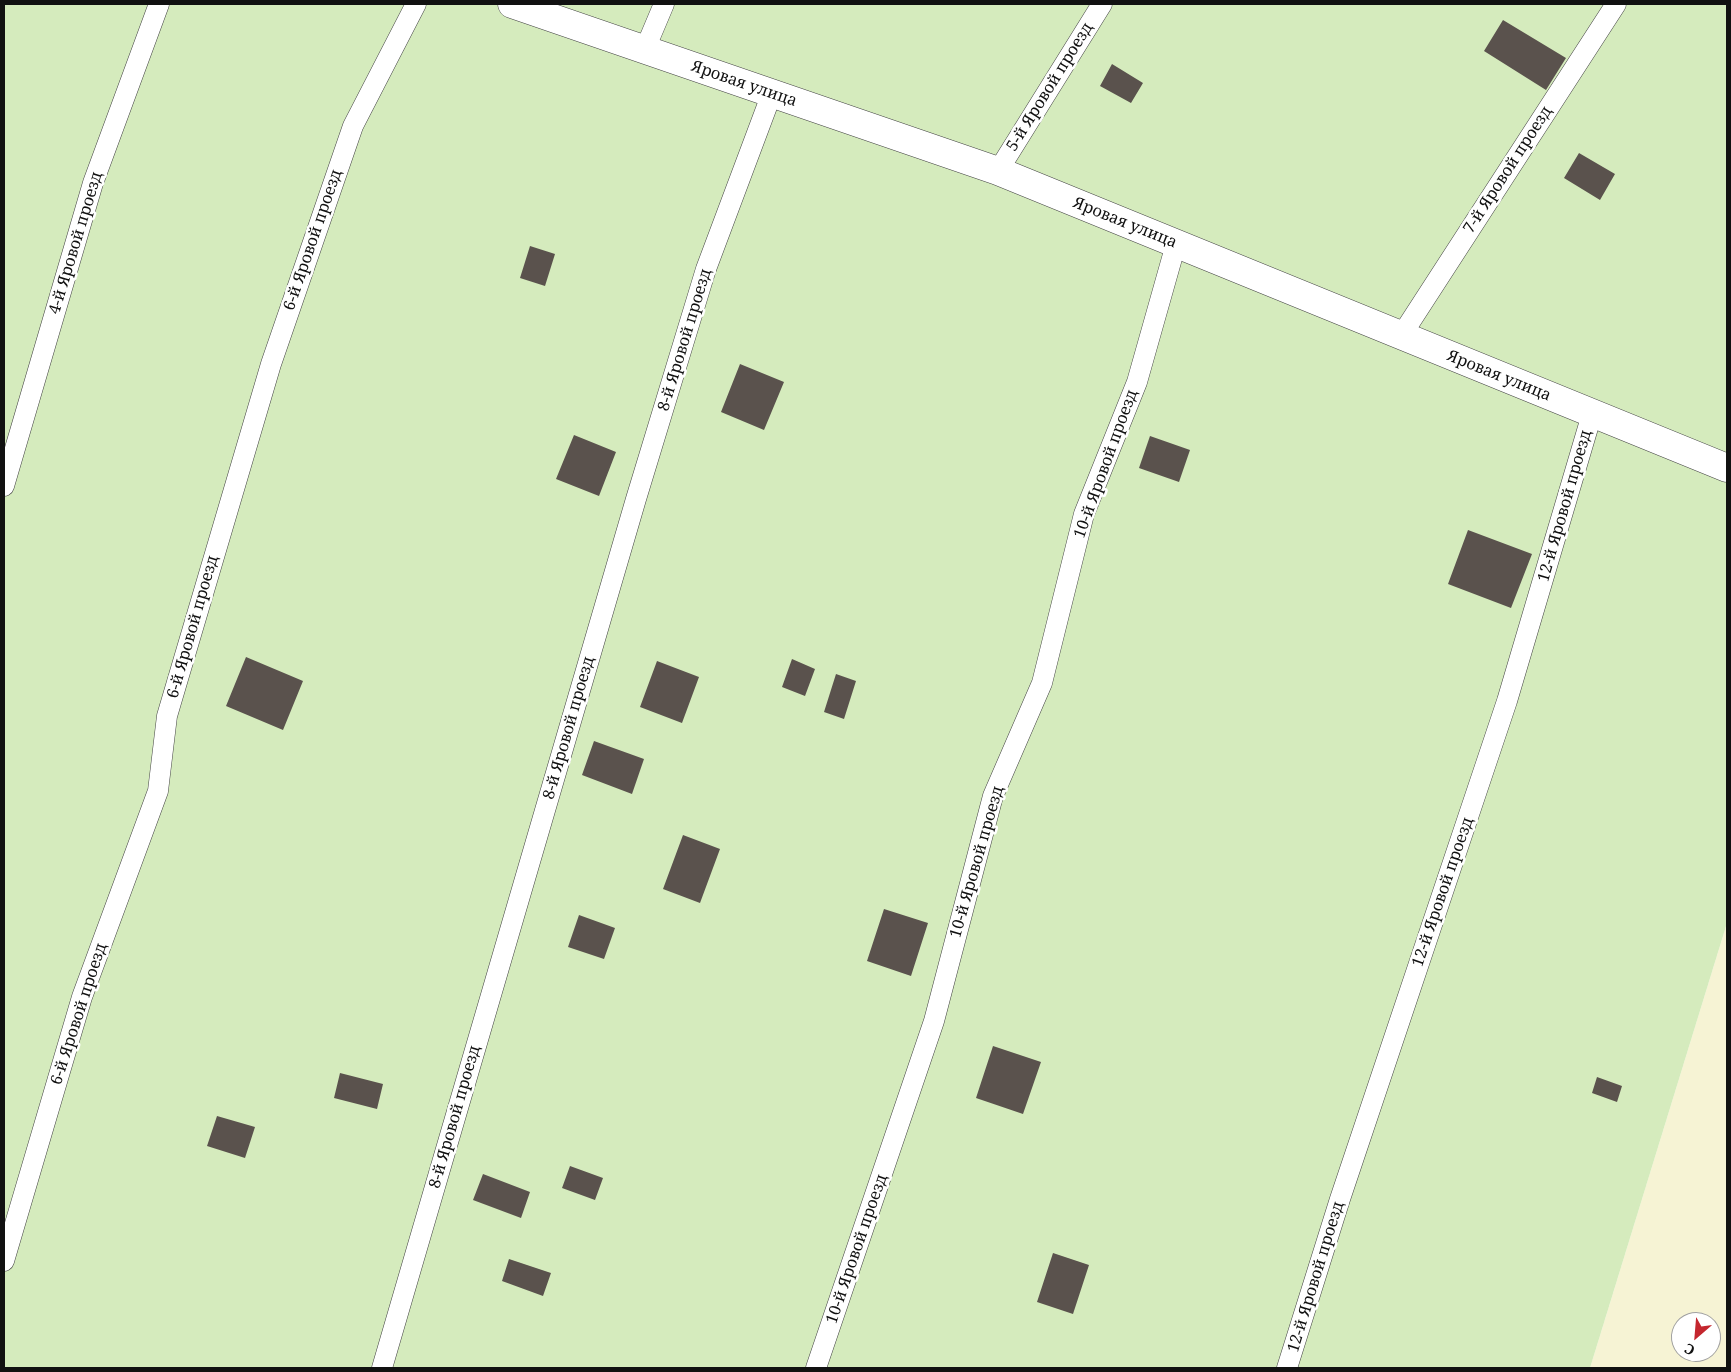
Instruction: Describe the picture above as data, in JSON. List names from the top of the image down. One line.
{"streets":{"street":["Яровая улица"],"lane":["5-й Яровой проезд","7-й Яровой проезд","6-й Яровой проезд","4-й Яровой проезд","8-й Яровой проезд","10-й Яровой проезд","12-й Яровой проезд"]},"crossings":[["Яровая улица","5-й Яровой проезд"],["Яровая улица","7-й Яровой проезд"],["Яровая улица","8-й Яровой проезд"],["Яровая улица","10-й Яровой проезд"],["Яровая улица","12-й Яровой проезд"]],"north":"bottom left"}
